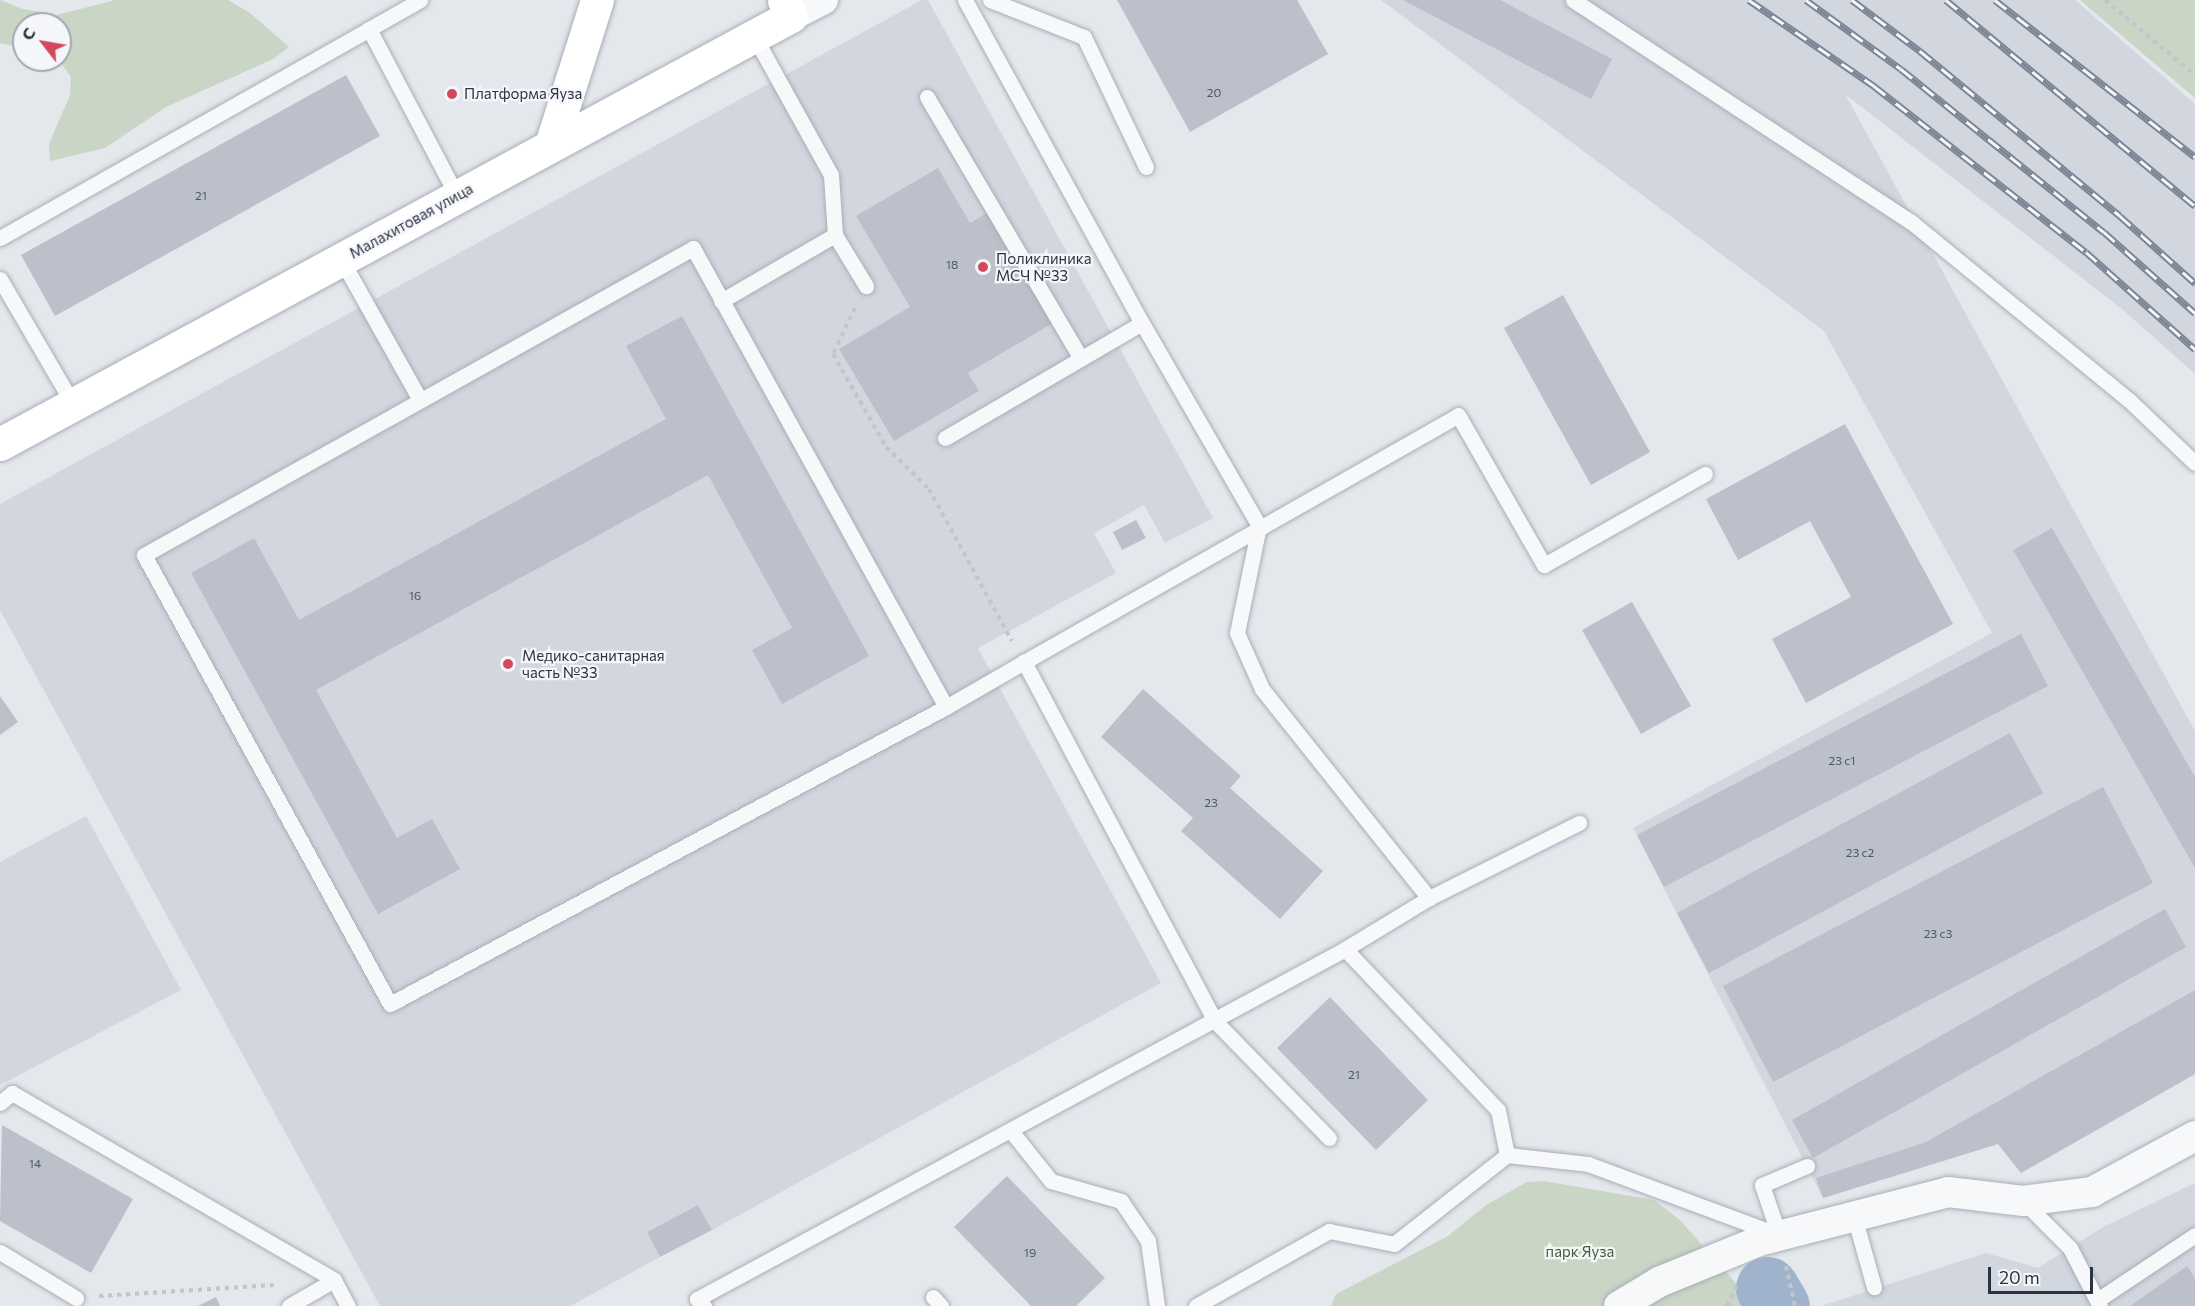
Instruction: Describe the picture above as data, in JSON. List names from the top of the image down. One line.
{"streets":{"street":["Малахитовая улица"]},"parks":["парк Яуза"],"places":["Платформа Яуза","Поликлиника МСЧ №33","Медико-санитарная часть №33"],"house_numbers":["20","21","18","16","23 с1","23","23 с2","23 с3","21","14","19"],"scale_bar":"20 m","north":"top left"}
